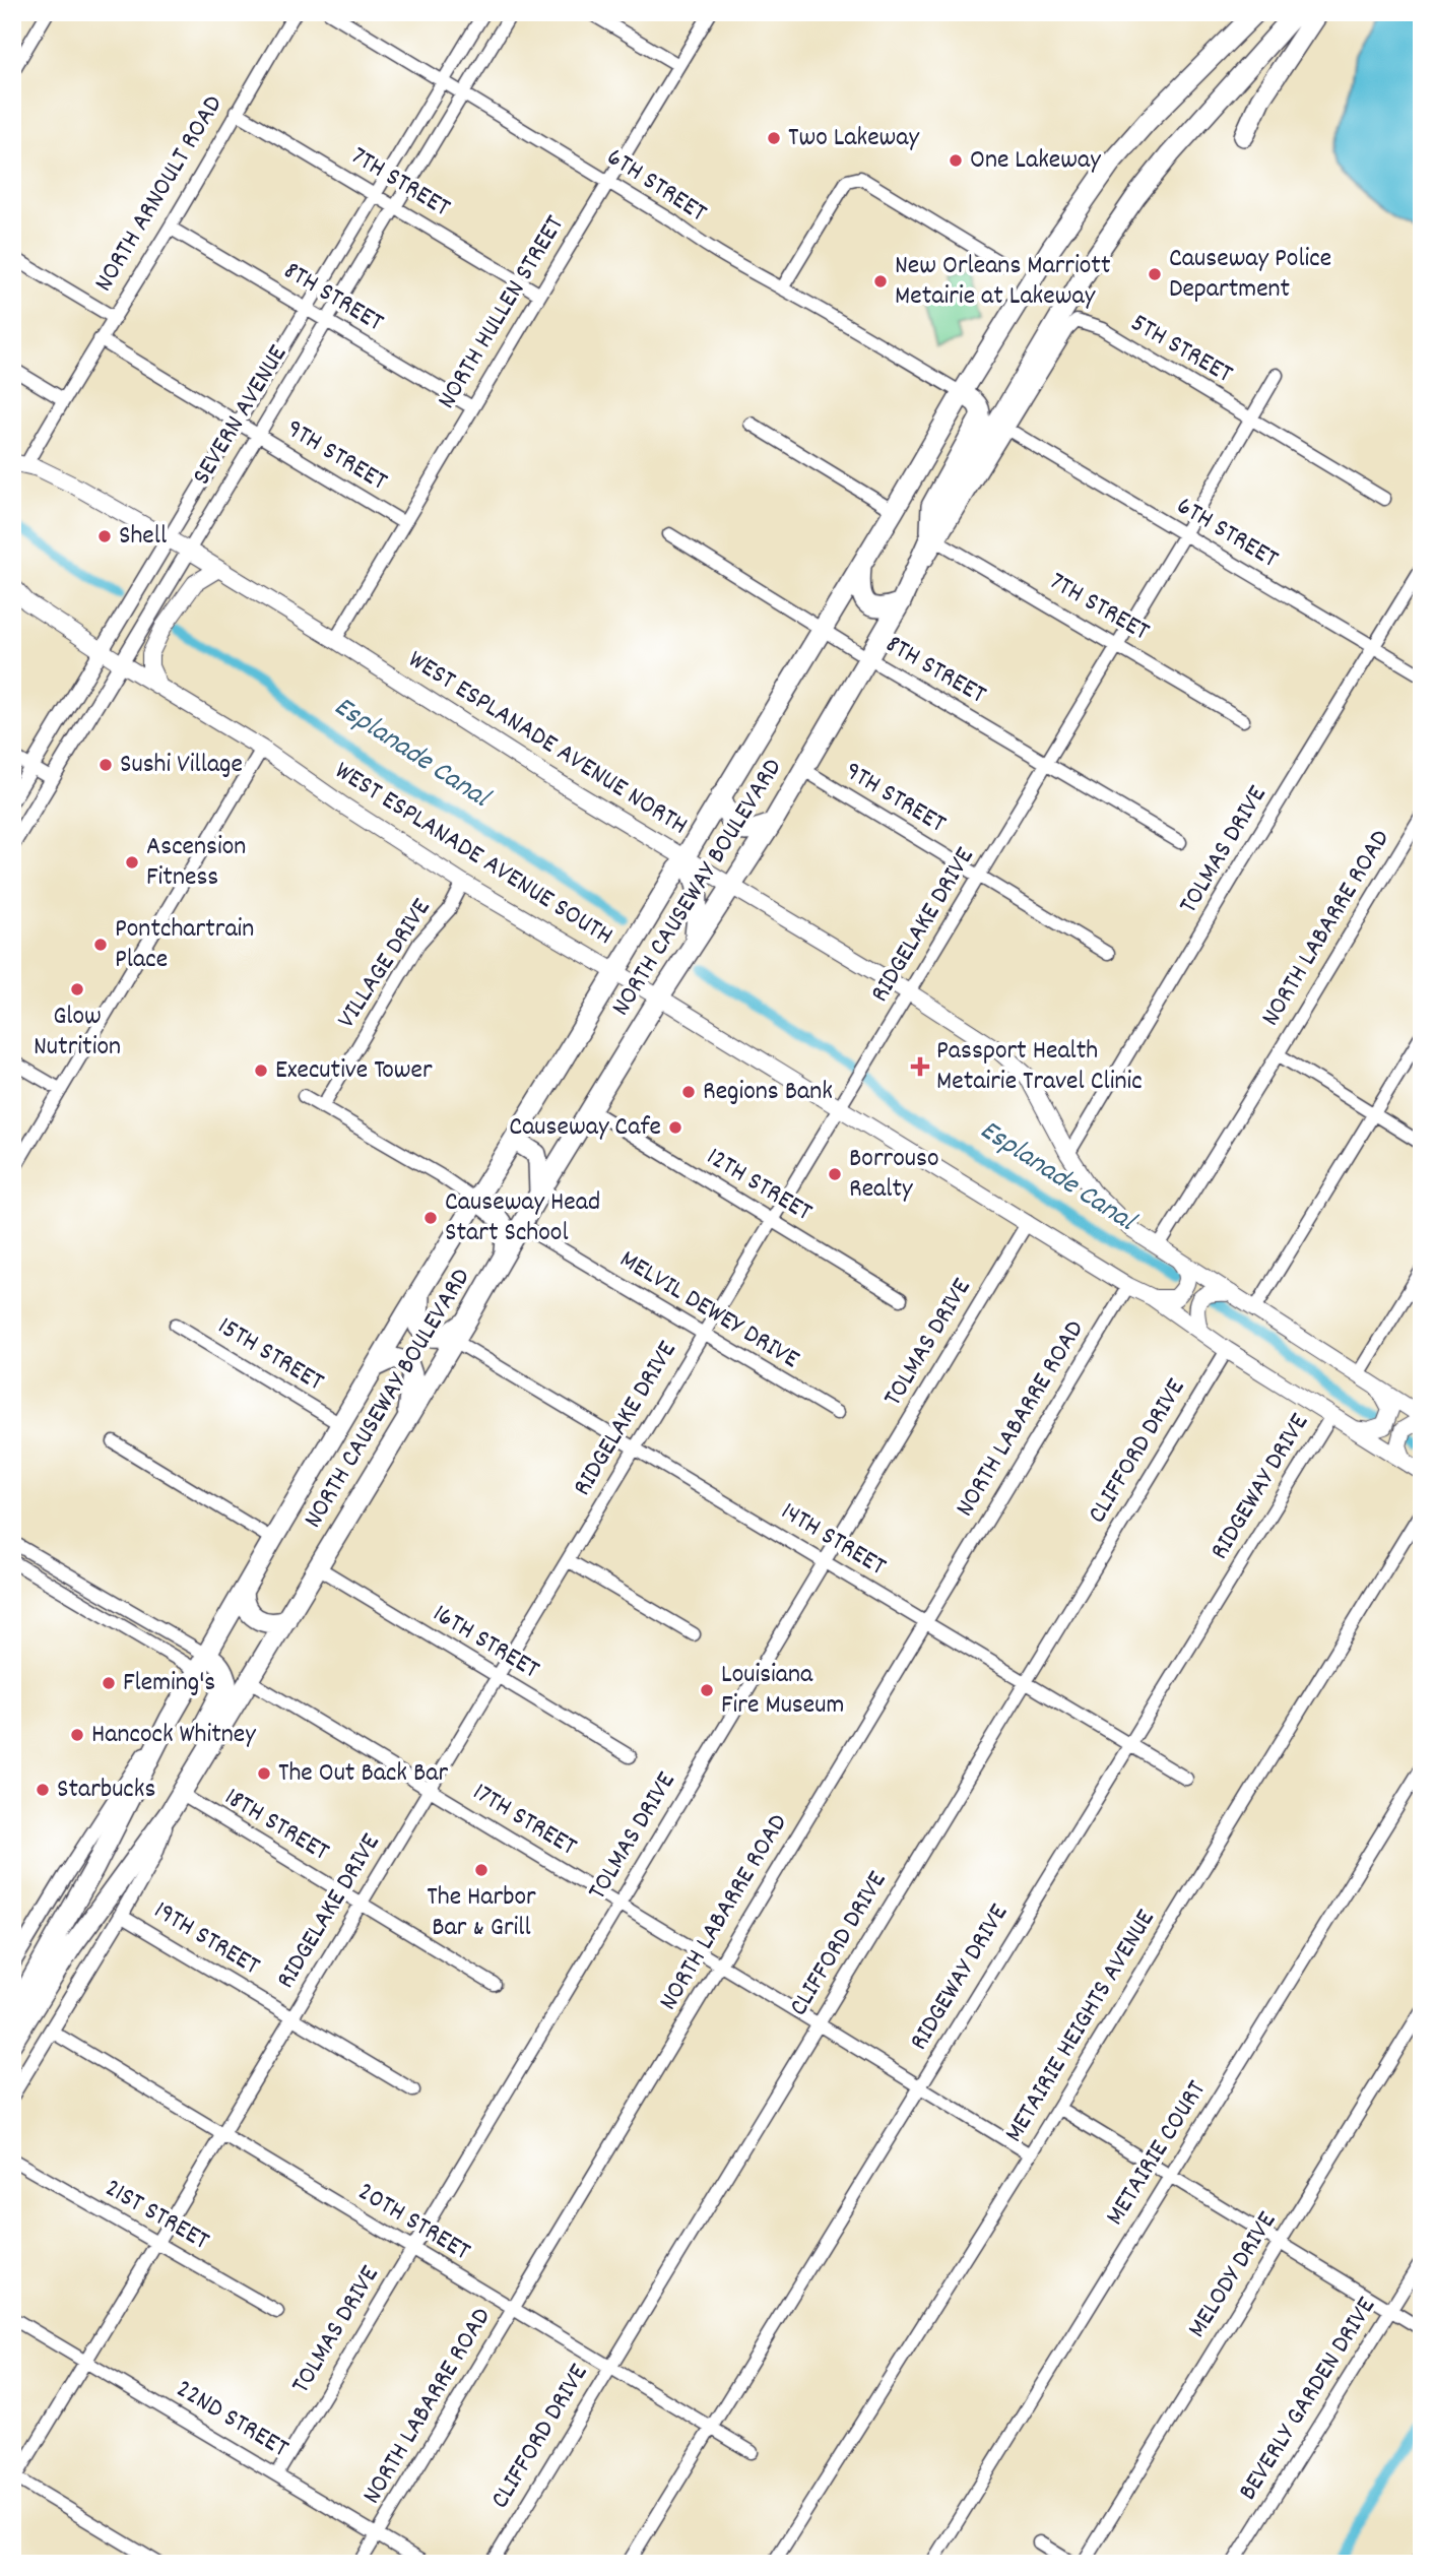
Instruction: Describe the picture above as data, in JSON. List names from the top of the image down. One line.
{"streets":{"highway":["NORTH CAUSEWAY BOULEVARD"],"main road":["WEST ESPLANADE AVENUE NORTH","WEST ESPLANADE AVENUE SOUTH"],"street":["7TH STREET","6TH STREET","NORTH ARNOULT ROAD","8TH STREET","NORTH HULLEN STREET","5TH STREET","SEVERN AVENUE","9TH STREET","TOLMAS DRIVE","RIDGELAKE DRIVE","NORTH LABARRE ROAD","VILLAGE DRIVE","12TH STREET","MELVIL DEWEY DRIVE","15TH STREET","CLIFFORD DRIVE","RIDGEWAY DRIVE","14TH STREET","16TH STREET","17TH STREET","18TH STREET","19TH STREET","METAIRIE HEIGHTS AVENUE","METAIRIE COURT","21ST STREET","20TH STREET","MELODY DRIVE","BEVERLY GARDEN DRIVE","22ND STREET"]},"crossings":[["7TH STREET","NORTH ARNOULT ROAD"],["7TH STREET","NORTH HULLEN STREET"],["7TH STREET","5TH STREET"],["7TH STREET","SEVERN AVENUE"],["7TH STREET","NORTH CAUSEWAY BOULEVARD"],["7TH STREET","RIDGELAKE DRIVE"],["6TH STREET","NORTH HULLEN STREET"],["6TH STREET","5TH STREET"],["6TH STREET","SEVERN AVENUE"],["6TH STREET","TOLMAS DRIVE"],["6TH STREET","NORTH CAUSEWAY BOULEVARD"],["6TH STREET","RIDGELAKE DRIVE"],["NORTH ARNOULT ROAD","8TH STREET"],["NORTH ARNOULT ROAD","9TH STREET"],["NORTH ARNOULT ROAD","WEST ESPLANADE AVENUE NORTH"],["8TH STREET","NORTH HULLEN STREET"],["8TH STREET","SEVERN AVENUE"],["8TH STREET","NORTH CAUSEWAY BOULEVARD"],["8TH STREET","RIDGELAKE DRIVE"],["NORTH HULLEN STREET","9TH STREET"],["NORTH HULLEN STREET","WEST ESPLANADE AVENUE NORTH"],["5TH STREET","NORTH CAUSEWAY BOULEVARD"],["5TH STREET","RIDGELAKE DRIVE"],["SEVERN AVENUE","9TH STREET"],["SEVERN AVENUE","WEST ESPLANADE AVENUE NORTH"],["SEVERN AVENUE","WEST ESPLANADE AVENUE SOUTH"],["9TH STREET","NORTH CAUSEWAY BOULEVARD"],["9TH STREET","RIDGELAKE DRIVE"],["WEST ESPLANADE AVENUE NORTH","TOLMAS DRIVE"],["WEST ESPLANADE AVENUE NORTH","NORTH CAUSEWAY BOULEVARD"],["WEST ESPLANADE AVENUE NORTH","RIDGELAKE DRIVE"],["WEST ESPLANADE AVENUE NORTH","NORTH LABARRE ROAD"],["TOLMAS DRIVE","WEST ESPLANADE AVENUE SOUTH"],["TOLMAS DRIVE","14TH STREET"],["TOLMAS DRIVE","17TH STREET"],["TOLMAS DRIVE","20TH STREET"],["TOLMAS DRIVE","22ND STREET"],["WEST ESPLANADE AVENUE SOUTH","NORTH CAUSEWAY BOULEVARD"],["WEST ESPLANADE AVENUE SOUTH","RIDGELAKE DRIVE"],["WEST ESPLANADE AVENUE SOUTH","NORTH LABARRE ROAD"],["WEST ESPLANADE AVENUE SOUTH","VILLAGE DRIVE"],["WEST ESPLANADE AVENUE SOUTH","CLIFFORD DRIVE"],["WEST ESPLANADE AVENUE SOUTH","RIDGEWAY DRIVE"],["NORTH CAUSEWAY BOULEVARD","12TH STREET"],["NORTH CAUSEWAY BOULEVARD","MELVIL DEWEY DRIVE"],["NORTH CAUSEWAY BOULEVARD","15TH STREET"],["NORTH CAUSEWAY BOULEVARD","14TH STREET"],["NORTH CAUSEWAY BOULEVARD","16TH STREET"],["NORTH CAUSEWAY BOULEVARD","17TH STREET"],["NORTH CAUSEWAY BOULEVARD","18TH STREET"],["NORTH CAUSEWAY BOULEVARD","19TH STREET"],["NORTH CAUSEWAY BOULEVARD","20TH STREET"],["RIDGELAKE DRIVE","12TH STREET"],["RIDGELAKE DRIVE","MELVIL DEWEY DRIVE"],["RIDGELAKE DRIVE","14TH STREET"],["RIDGELAKE DRIVE","16TH STREET"],["RIDGELAKE DRIVE","17TH STREET"],["RIDGELAKE DRIVE","18TH STREET"],["RIDGELAKE DRIVE","19TH STREET"],["RIDGELAKE DRIVE","21ST STREET"],["RIDGELAKE DRIVE","20TH STREET"],["RIDGELAKE DRIVE","22ND STREET"],["NORTH LABARRE ROAD","14TH STREET"],["NORTH LABARRE ROAD","17TH STREET"],["NORTH LABARRE ROAD","20TH STREET"],["NORTH LABARRE ROAD","22ND STREET"],["CLIFFORD DRIVE","14TH STREET"],["CLIFFORD DRIVE","17TH STREET"],["CLIFFORD DRIVE","20TH STREET"],["RIDGEWAY DRIVE","14TH STREET"],["RIDGEWAY DRIVE","17TH STREET"],["RIDGEWAY DRIVE","20TH STREET"],["17TH STREET","METAIRIE HEIGHTS AVENUE"]],"water":["Esplanade Canal"],"places":{"other":["Two Lakeway","One Lakeway","Causeway Police Department","New Orleans Marriott Metairie at Lakeway","Shell","Sushi Village","Ascension Fitness","Pontchartrain Place","Glow Nutrition","Executive Tower","Regions Bank","Causeway Cafe","Borrouso Realty","Causeway Head Start School","Fleming's","Louisiana Fire Museum","Hancock Whitney","The Out Back Bar","Starbucks","The Harbor Bar & Grill"],"health":["Passport Health Metairie Travel Clinic"]}}
